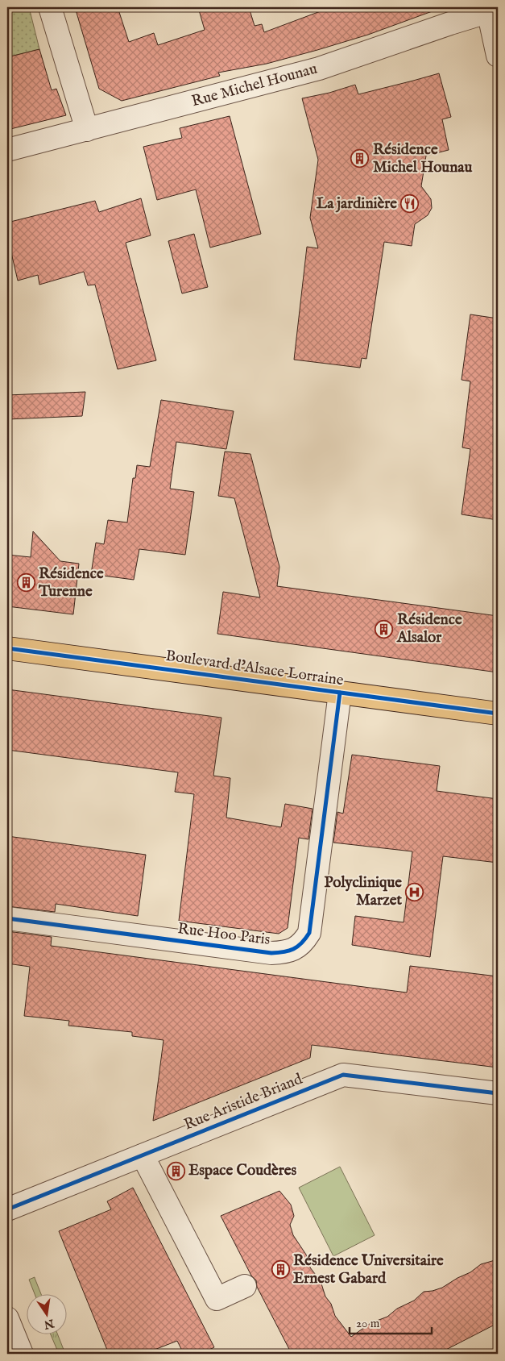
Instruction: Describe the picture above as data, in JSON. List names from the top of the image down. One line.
{"streets":{"main road":["Boulevard d'Alsace Lorraine"],"street":["Rue Michel Hounau","Rue Hoo Paris","Rue Aristide Briand"]},"crossings":[["Boulevard d'Alsace Lorraine","Rue Hoo Paris"]],"places":{"building":["Résidence Michel Hounau","Résidence Turenne","Résidence Alsalor","Espace Coudères","Résidence Universitaire Ernest Gabard"],"restaurant":["La jardinière"],"hospital":["Polyclinique Marzet"]},"scale_bar":"20 m","north":"bottom"}
